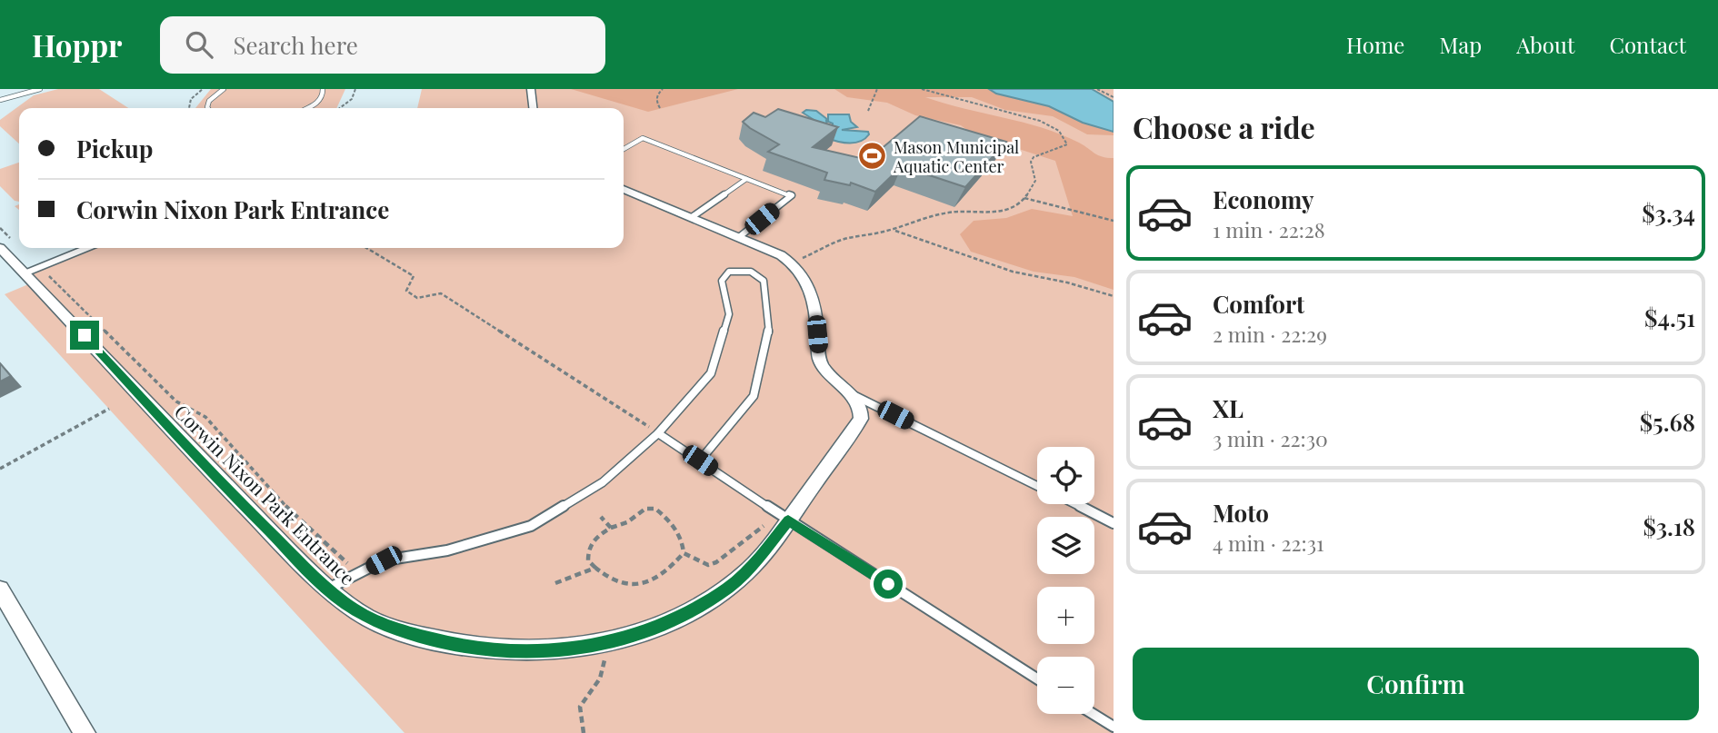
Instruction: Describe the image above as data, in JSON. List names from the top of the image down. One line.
{"streets":{"street":["Corwin Nixon Park Entrance"]},"places":{"sports":["Mason Municipal Aquatic Center"]},"page":{"header":"Hoppr","search":"Search here","nav":["Home","Map","About","Contact"],"heading":"Choose a ride","banner":["Pickup","Corwin Nixon Park Entrance"],"list":[{"name":"Economy","note":"1 min · 22:28","value":"$3.34"},{"name":"Comfort","note":"2 min · 22:29","value":"$4.51"},{"name":"XL","note":"3 min · 22:30","value":"$5.68"},{"name":"Moto","note":"4 min · 22:31","value":"$3.18"}],"map_buttons":["+","−"],"buttons":"Confirm"}}
